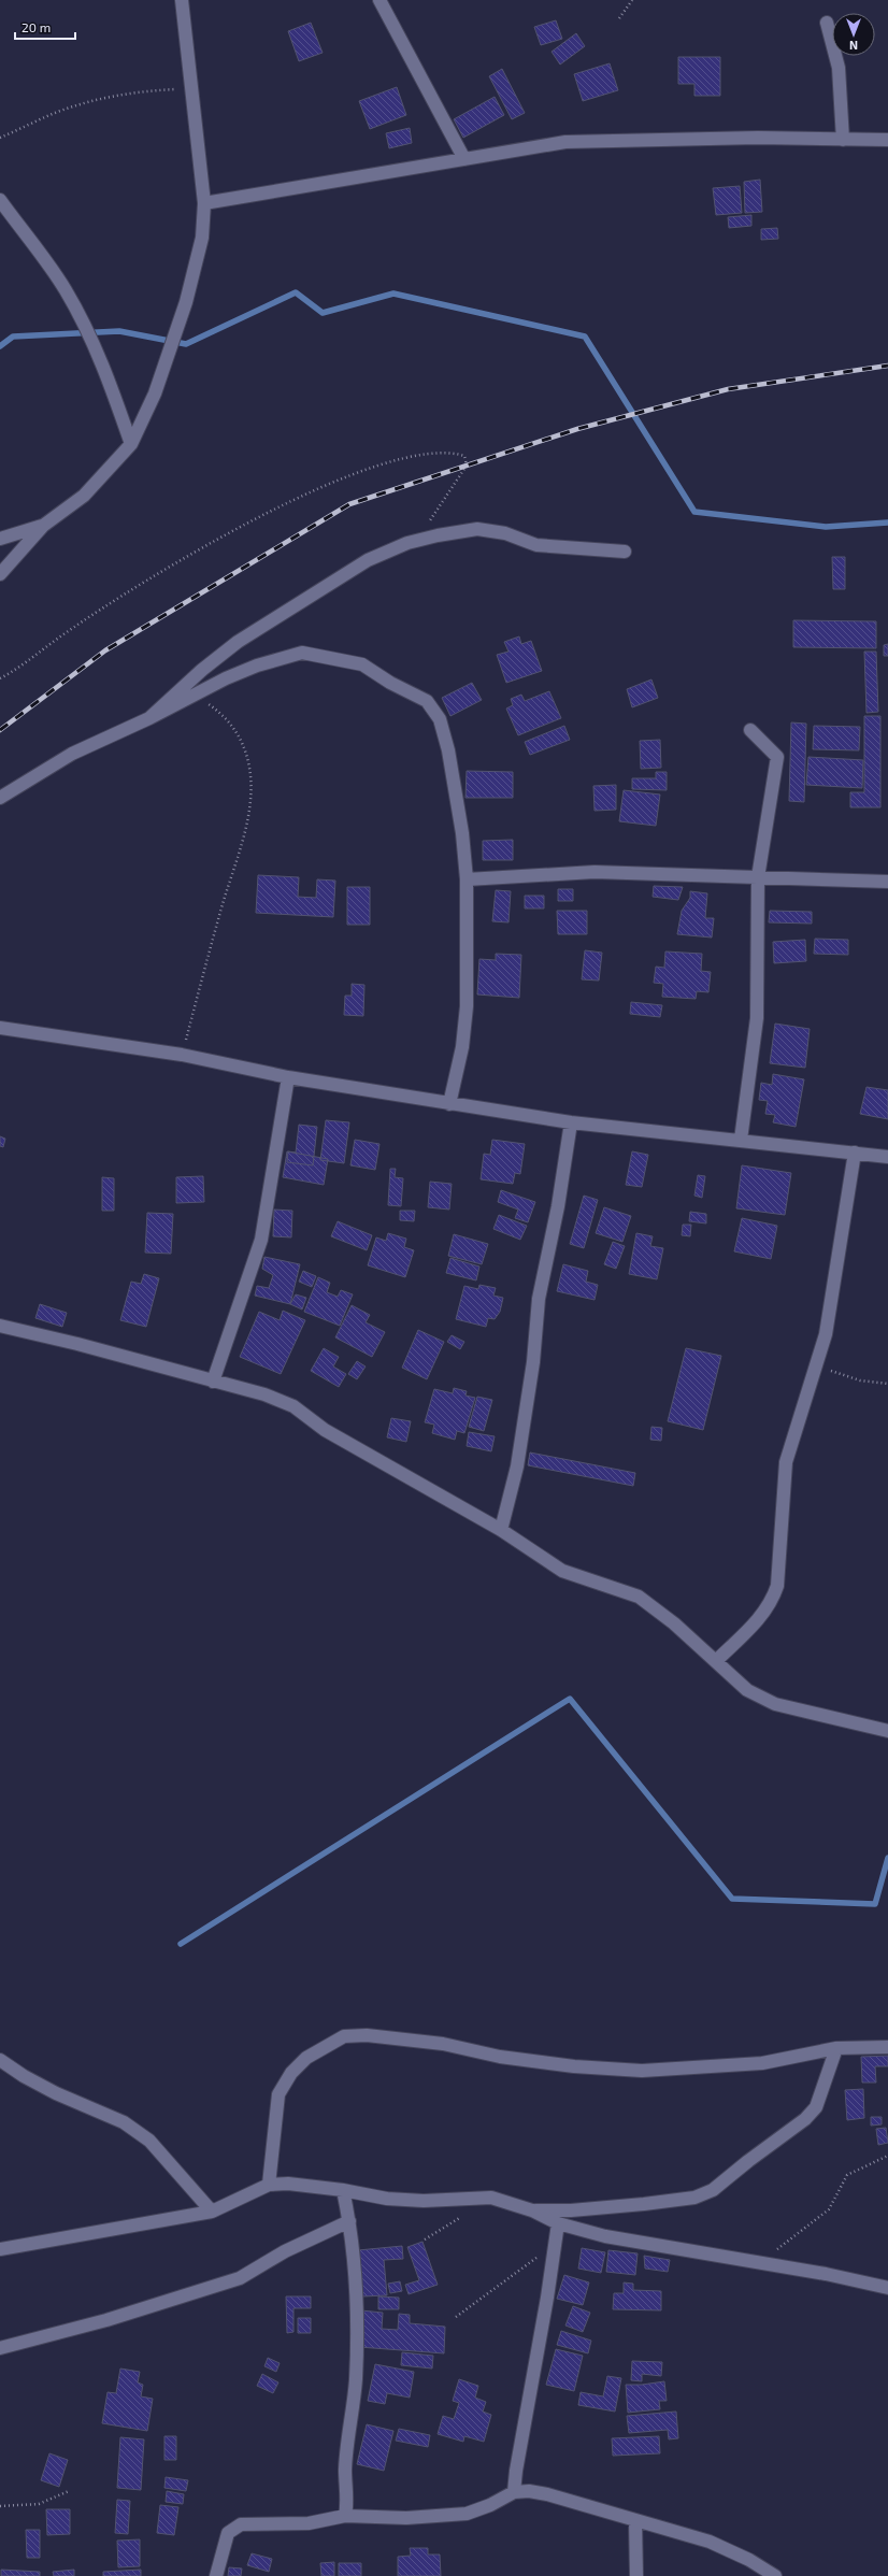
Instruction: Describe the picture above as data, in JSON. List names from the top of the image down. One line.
{"scale_bar":"20 m","north":"bottom"}
